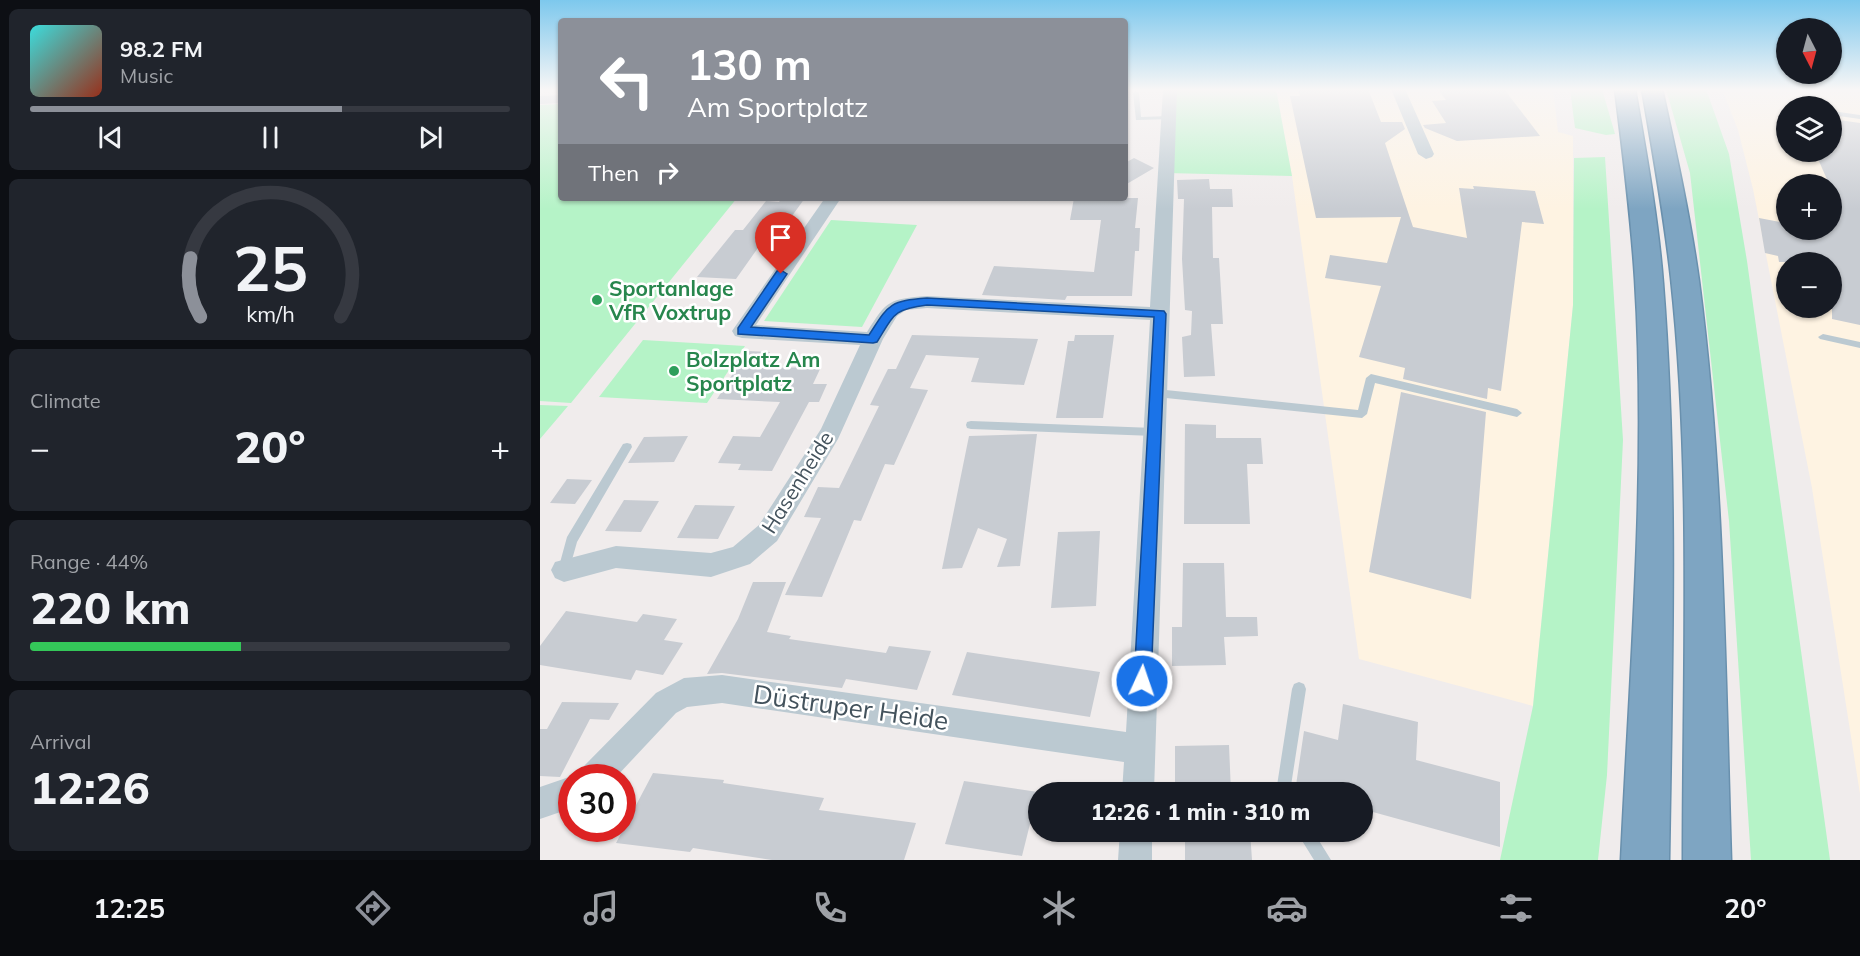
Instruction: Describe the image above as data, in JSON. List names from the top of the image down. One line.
{"streets":{"street":["Hasenheide","Düstruper Heide"]},"places":["Sportanlage VfR Voxtrup","Bolzplatz Am Sportplatz"],"north":"bottom","page":{"map_buttons":["+","−"],"turn":["130 m","Am Sportplatz"],"song":["98.2 FM","Music"],"then":"Then","tile":["Climate",["Range · 44%","220 km"],["Arrival","12:26"]],"heat":["−","20°","+"],"limit":"30","trip":"12:26 · 1 min · 310 m","tabs":["12:25","20°"],"gauge":["25","km/h"]}}
